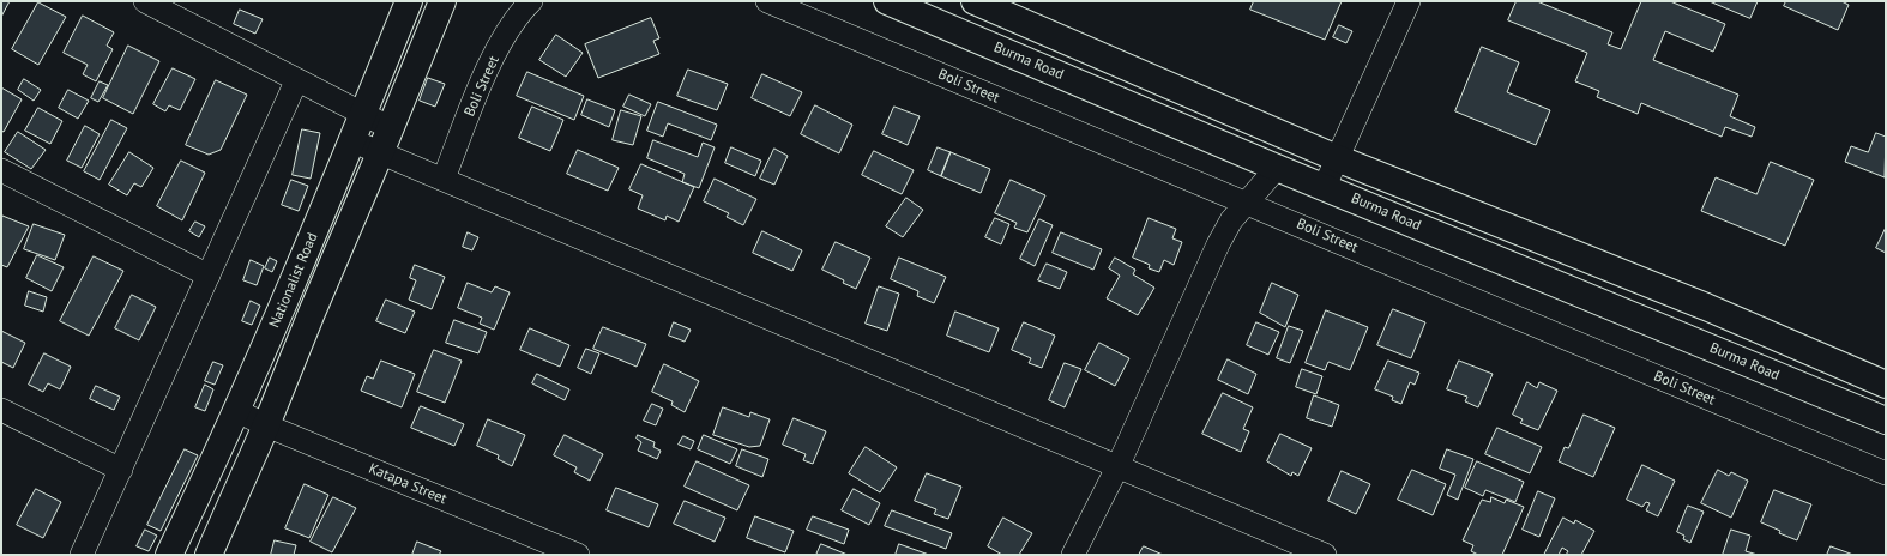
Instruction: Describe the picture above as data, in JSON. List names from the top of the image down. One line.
{"streets":{"main road":["Burma Road","Nationalist Road"],"street":["Boli Street","Katapa Street"]},"crossings":[["Nationalist Road","Katapa Street"]]}
